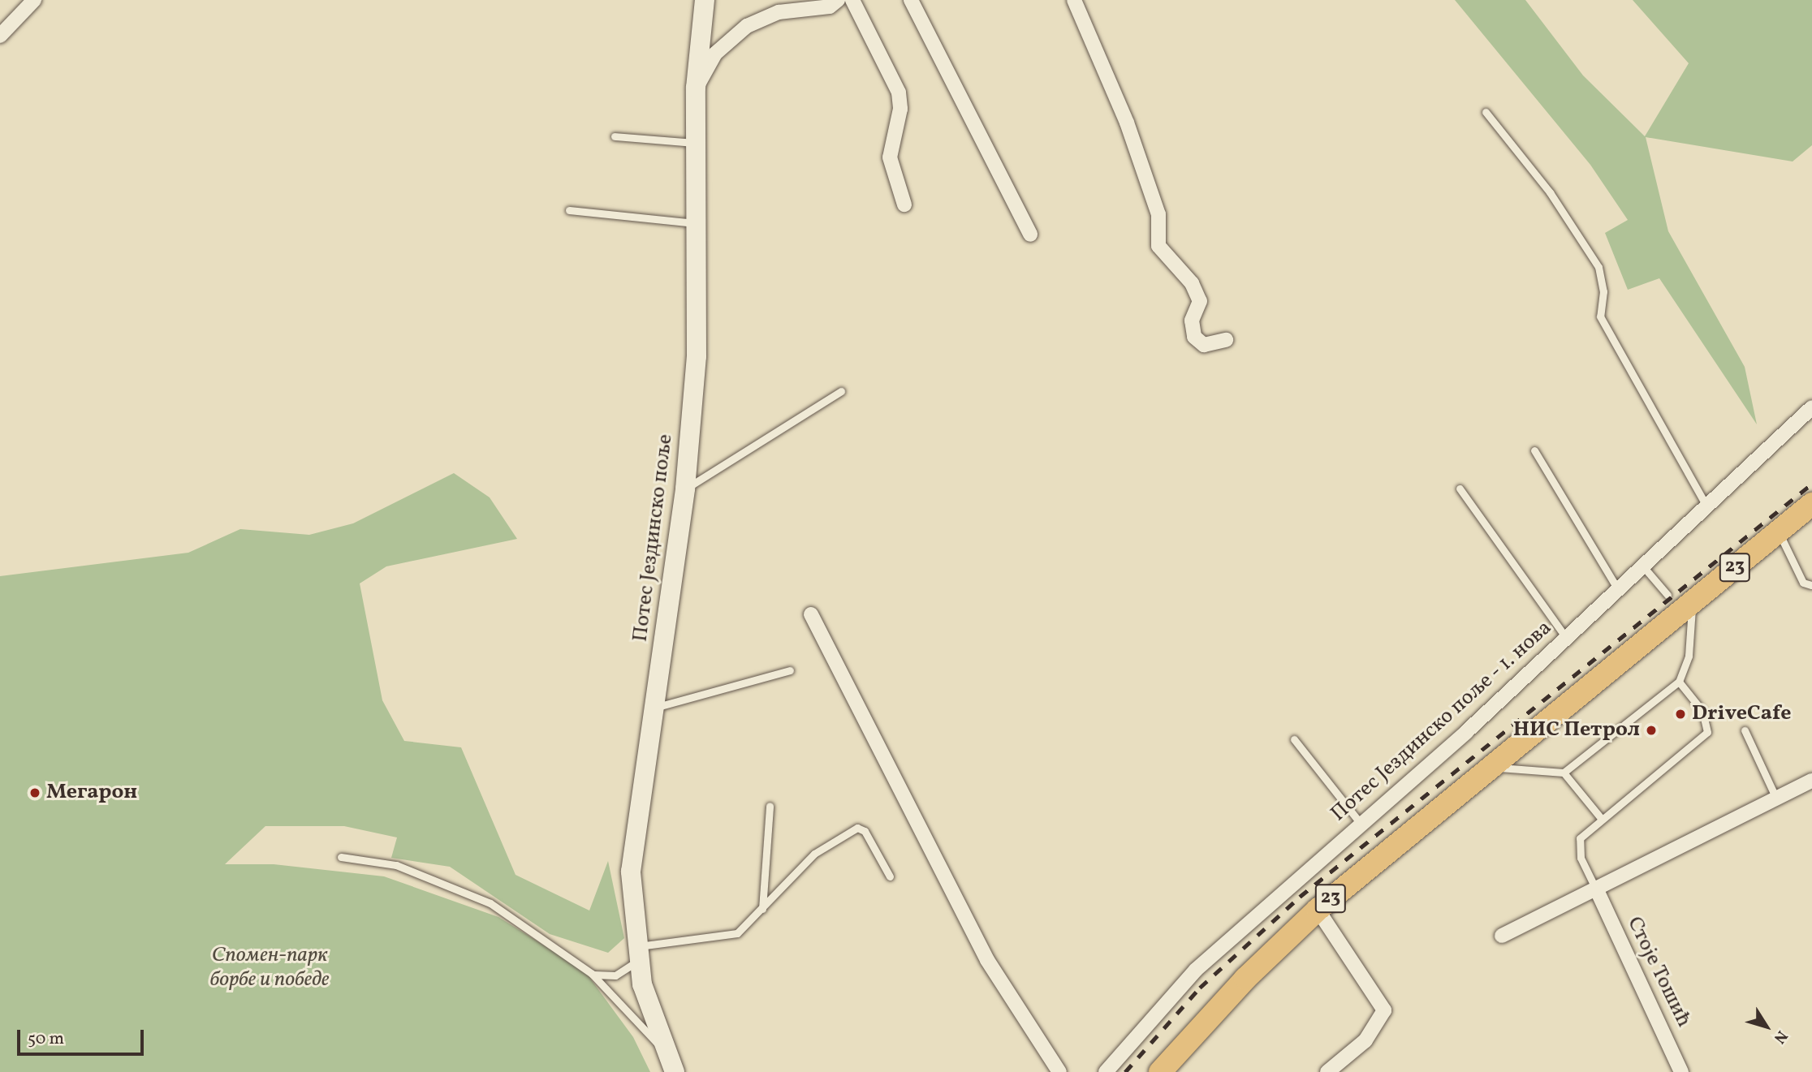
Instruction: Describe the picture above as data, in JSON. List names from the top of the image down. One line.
{"streets":{"main road":["Потес Јездинско поље","23"],"street":["Потес Јездинско поље - 1. нова","Стоје Тошић"]},"parks":["Спомен-парк борбе и победе"],"places":["DriveCafe","НИС Петрол","Мегарон"],"scale_bar":"50 m","north":"bottom right"}
